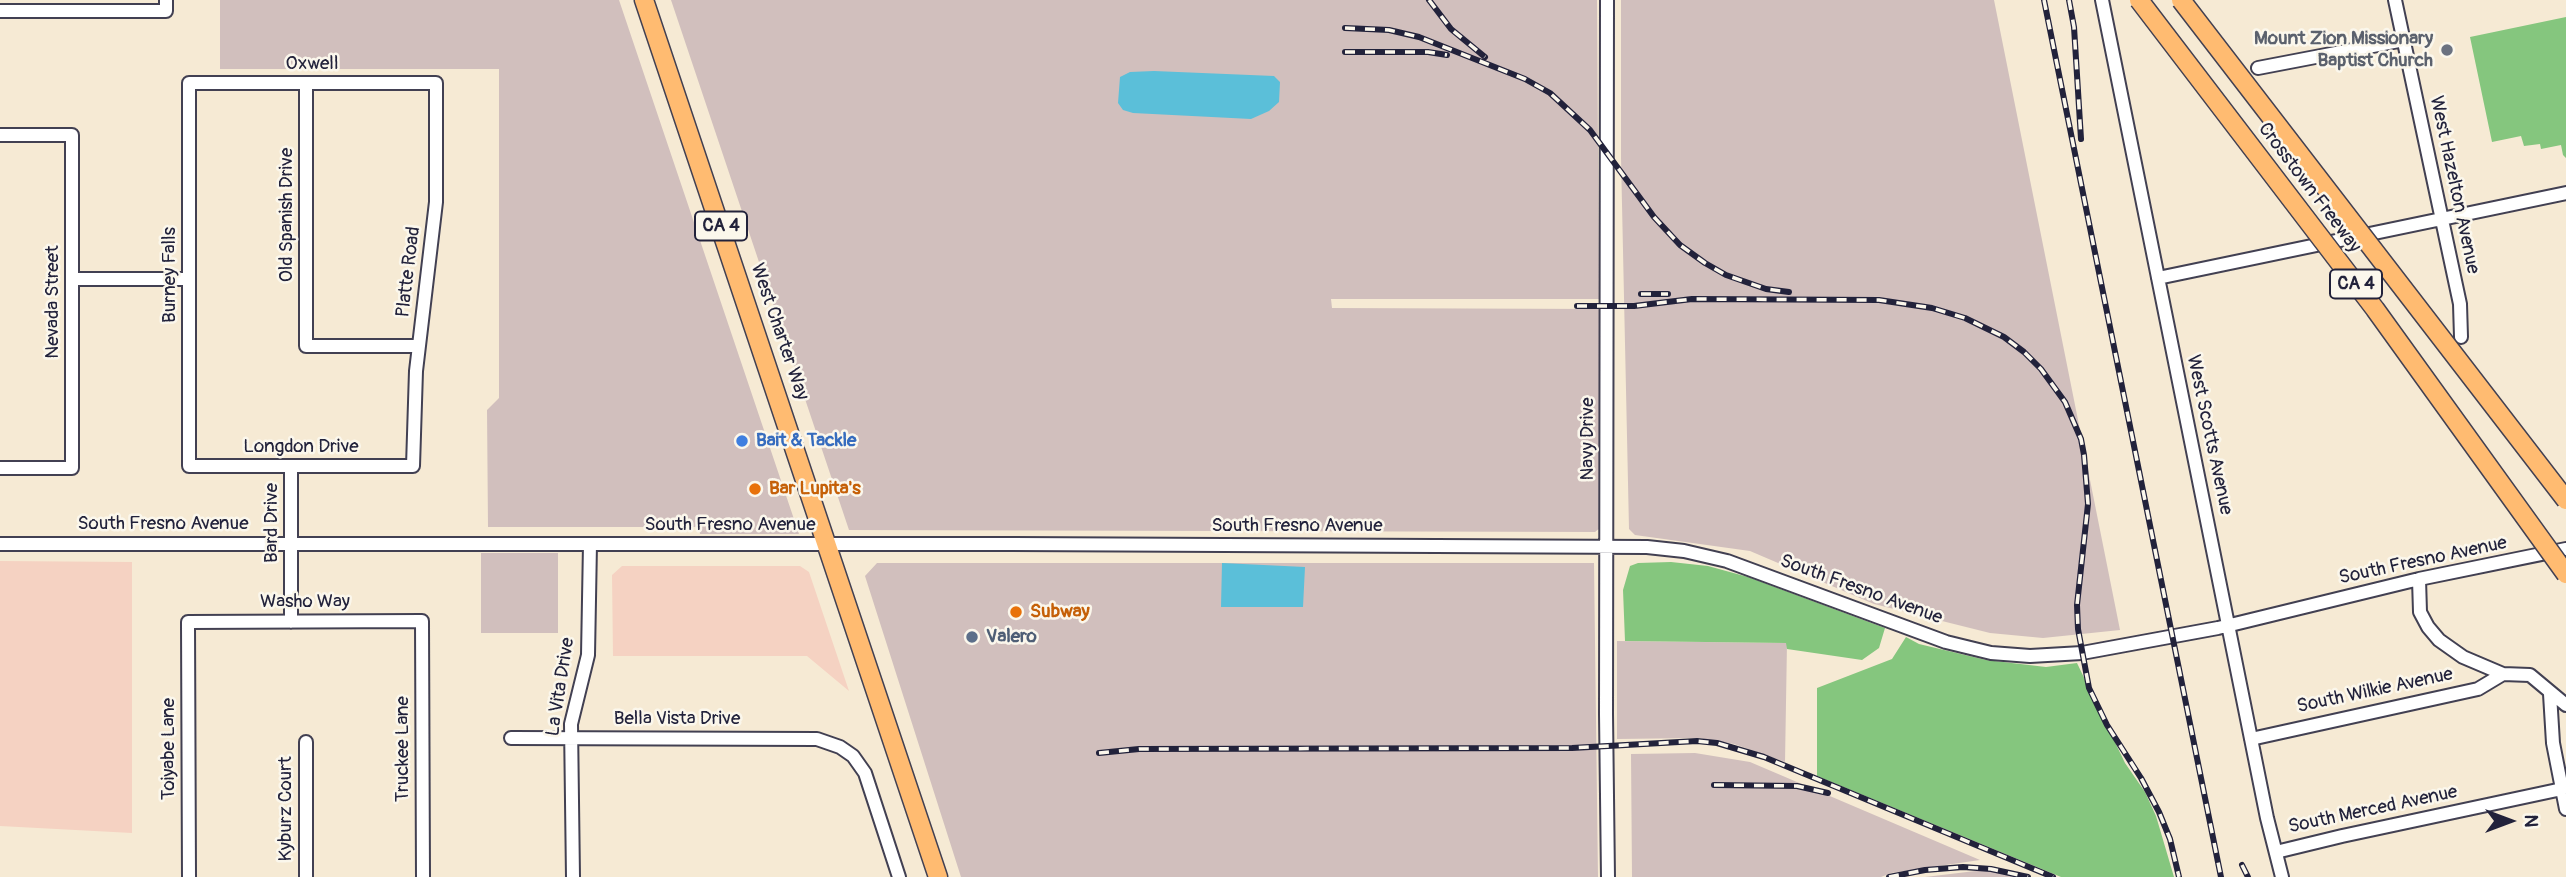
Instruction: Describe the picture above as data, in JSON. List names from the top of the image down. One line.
{"streets":{"highway":["Crosstown Freeway","CA 4","West Charter Way"],"street":["Oxwell","West Hazelton Avenue","Old Spanish Drive","Platte Road","Burney Falls","Nevada Street","West Scotts Avenue","Navy Drive","Longdon Drive","Bard Drive","South Fresno Avenue","Washo Way","La Vita Drive","South Wilkie Avenue","Bella Vista Drive","Toiyabe Lane","Truckee Lane","Kyburz Court","South Merced Avenue"]},"crossings":[["Oxwell","Old Spanish Drive"],["Oxwell","Platte Road"],["Oxwell","Burney Falls"],["Old Spanish Drive","Platte Road"],["Platte Road","Longdon Drive"],["Burney Falls","Longdon Drive"],["West Charter Way","South Fresno Avenue"],["West Scotts Avenue","South Fresno Avenue"],["West Scotts Avenue","South Wilkie Avenue"],["West Scotts Avenue","South Merced Avenue"],["Navy Drive","South Fresno Avenue"],["Longdon Drive","Bard Drive"],["Bard Drive","South Fresno Avenue"],["Bard Drive","Washo Way"],["South Fresno Avenue","La Vita Drive"],["Washo Way","Toiyabe Lane"],["Washo Way","Truckee Lane"],["La Vita Drive","Bella Vista Drive"]],"places":["Mount Zion Missionary Baptist Church","Bait & Tackle","Bar Lupita's","Subway","Valero"],"north":"right"}
